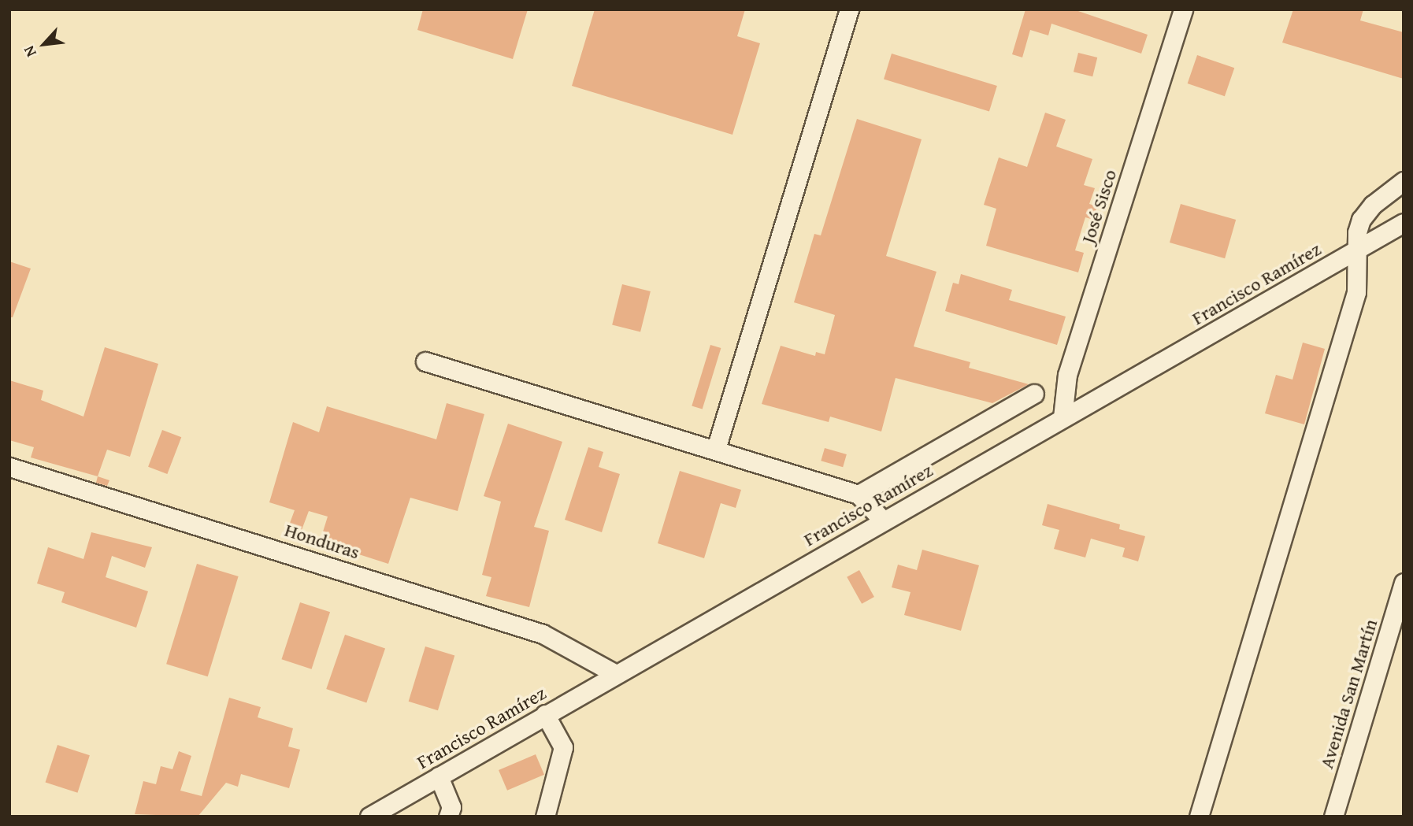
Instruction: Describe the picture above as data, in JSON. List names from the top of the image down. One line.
{"streets":{"street":["José Sisco","Francisco Ramírez","Honduras","Avenida San Martín"]},"crossings":[["José Sisco","Francisco Ramírez"],["Francisco Ramírez","Honduras"]],"north":"bottom left"}
